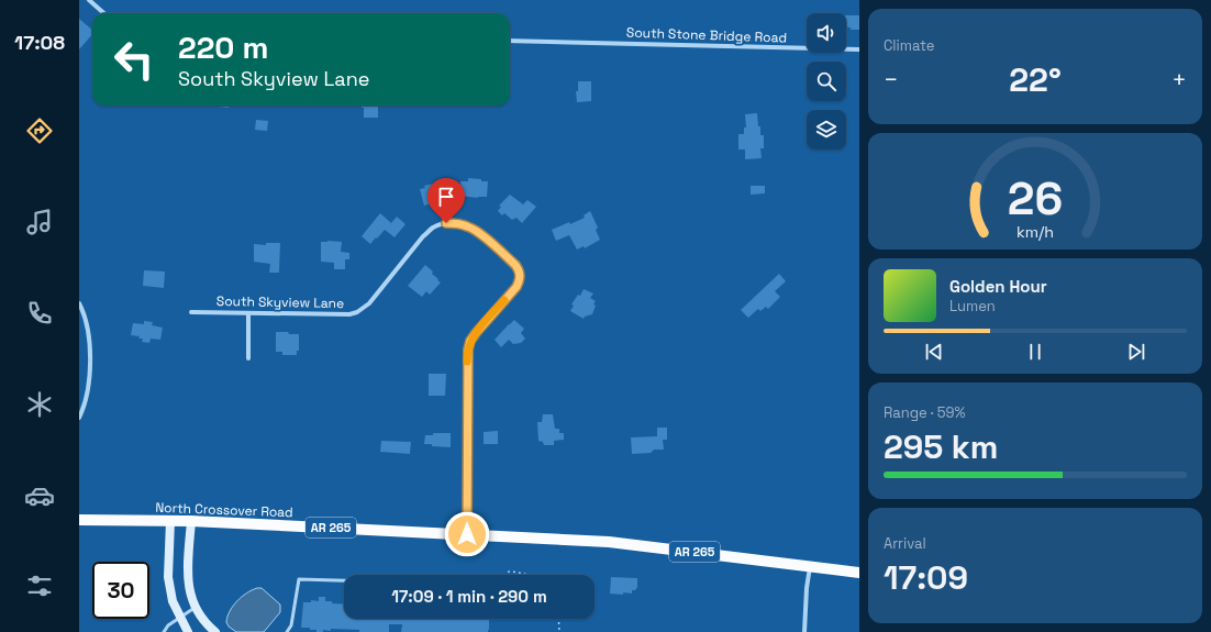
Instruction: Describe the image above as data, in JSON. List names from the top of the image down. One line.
{"streets":{"main road":["North Crossover Road","AR 265"],"street":["South Stone Bridge Road","South Skyview Lane"]},"crossings":[["South Skyview Lane","North Crossover Road"],["North Crossover Road","AR 265"]],"page":{"tabs":"17:08","tile":["Climate",["Range · 59%","295 km"],["Arrival","17:09"]],"turn":["220 m","South Skyview Lane"],"heat":["−","22°","+"],"song":["Golden Hour","Lumen"],"limit":"30","trip":"17:09 · 1 min · 290 m","gauge":["26","km/h"]}}
